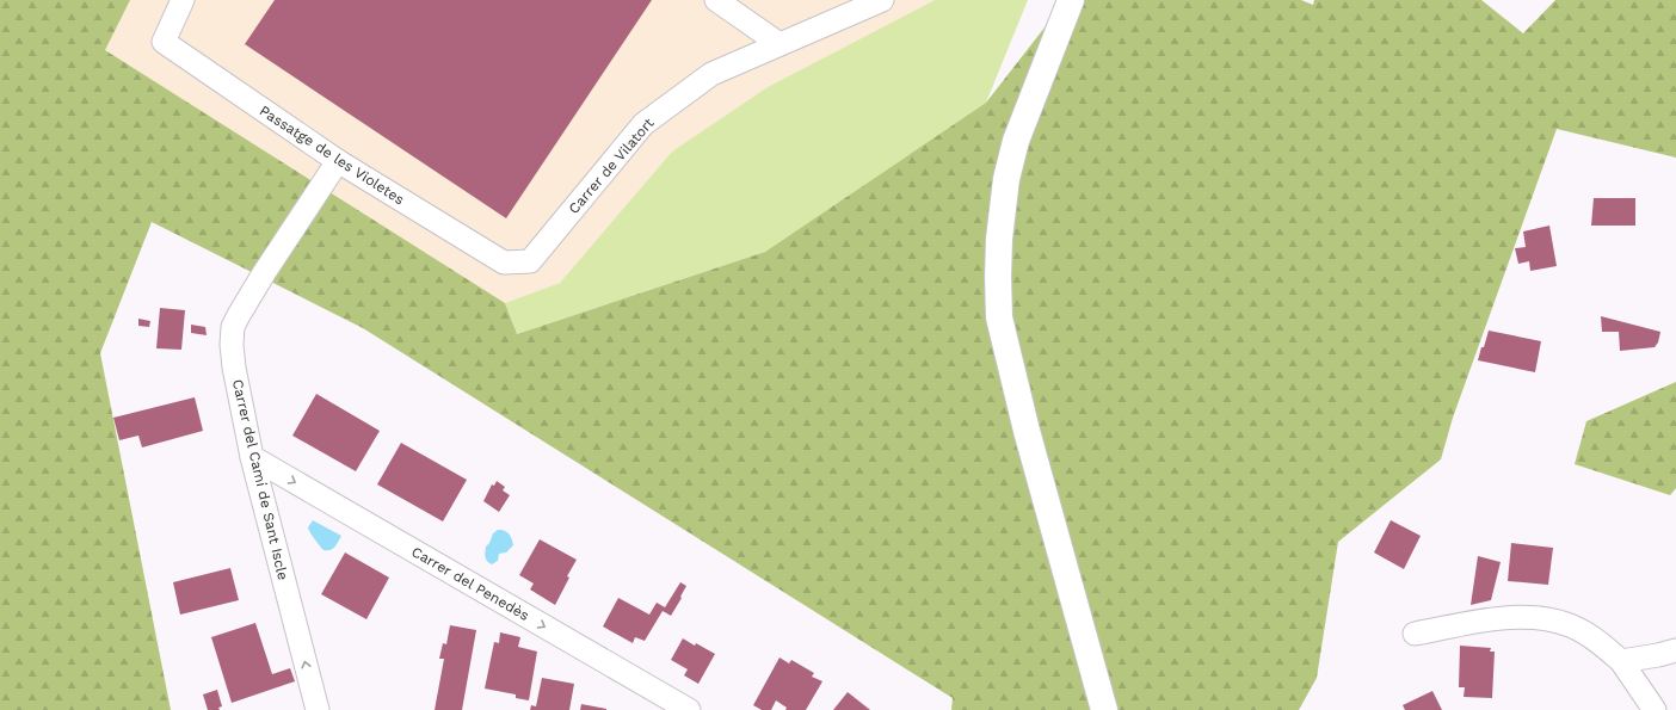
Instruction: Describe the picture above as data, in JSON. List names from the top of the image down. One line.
{"streets":{"street":["Passatge de les Violetes","Carrer de Vilatort","Carrer del Camí de Sant Iscle","Carrer del Penedès"]},"crossings":[["Passatge de les Violetes","Carrer de Vilatort"],["Passatge de les Violetes","Carrer del Camí de Sant Iscle"],["Carrer del Camí de Sant Iscle","Carrer del Penedès"]],"one_way":["Carrer del Camí de Sant Iscle","Carrer del Penedès"]}
